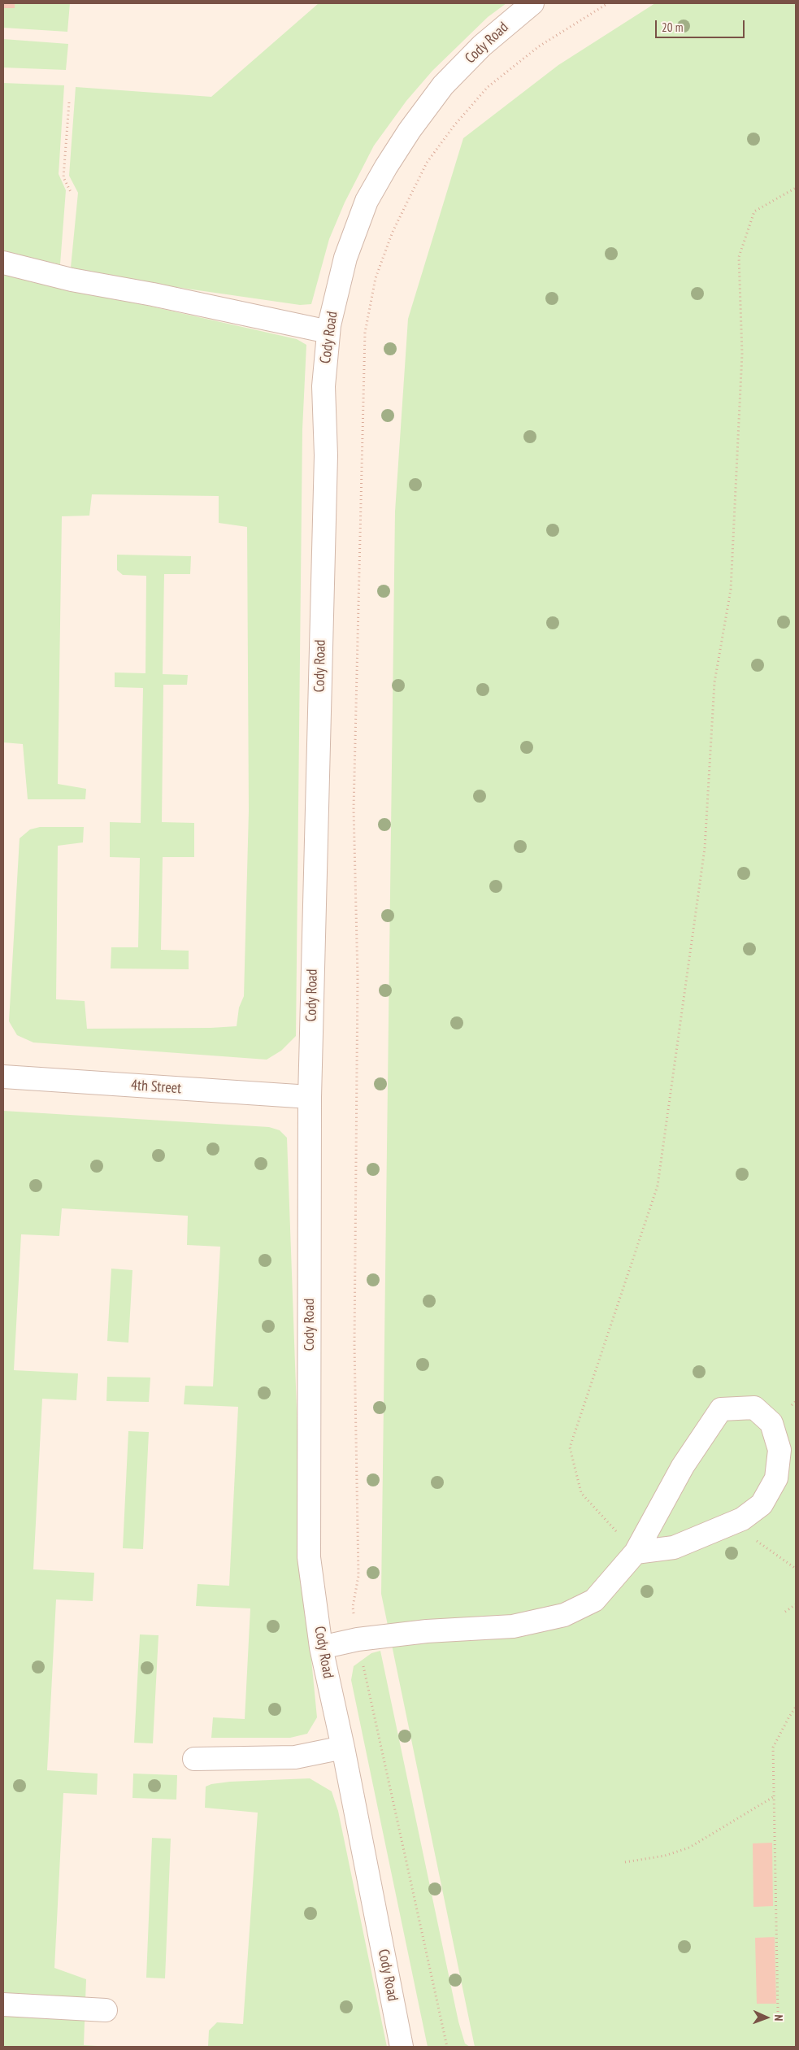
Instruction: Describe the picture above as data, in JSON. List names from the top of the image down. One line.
{"streets":{"street":["Cody Road","4th Street"]},"crossings":[["Cody Road","4th Street"]],"scale_bar":"20 m","north":"right"}
